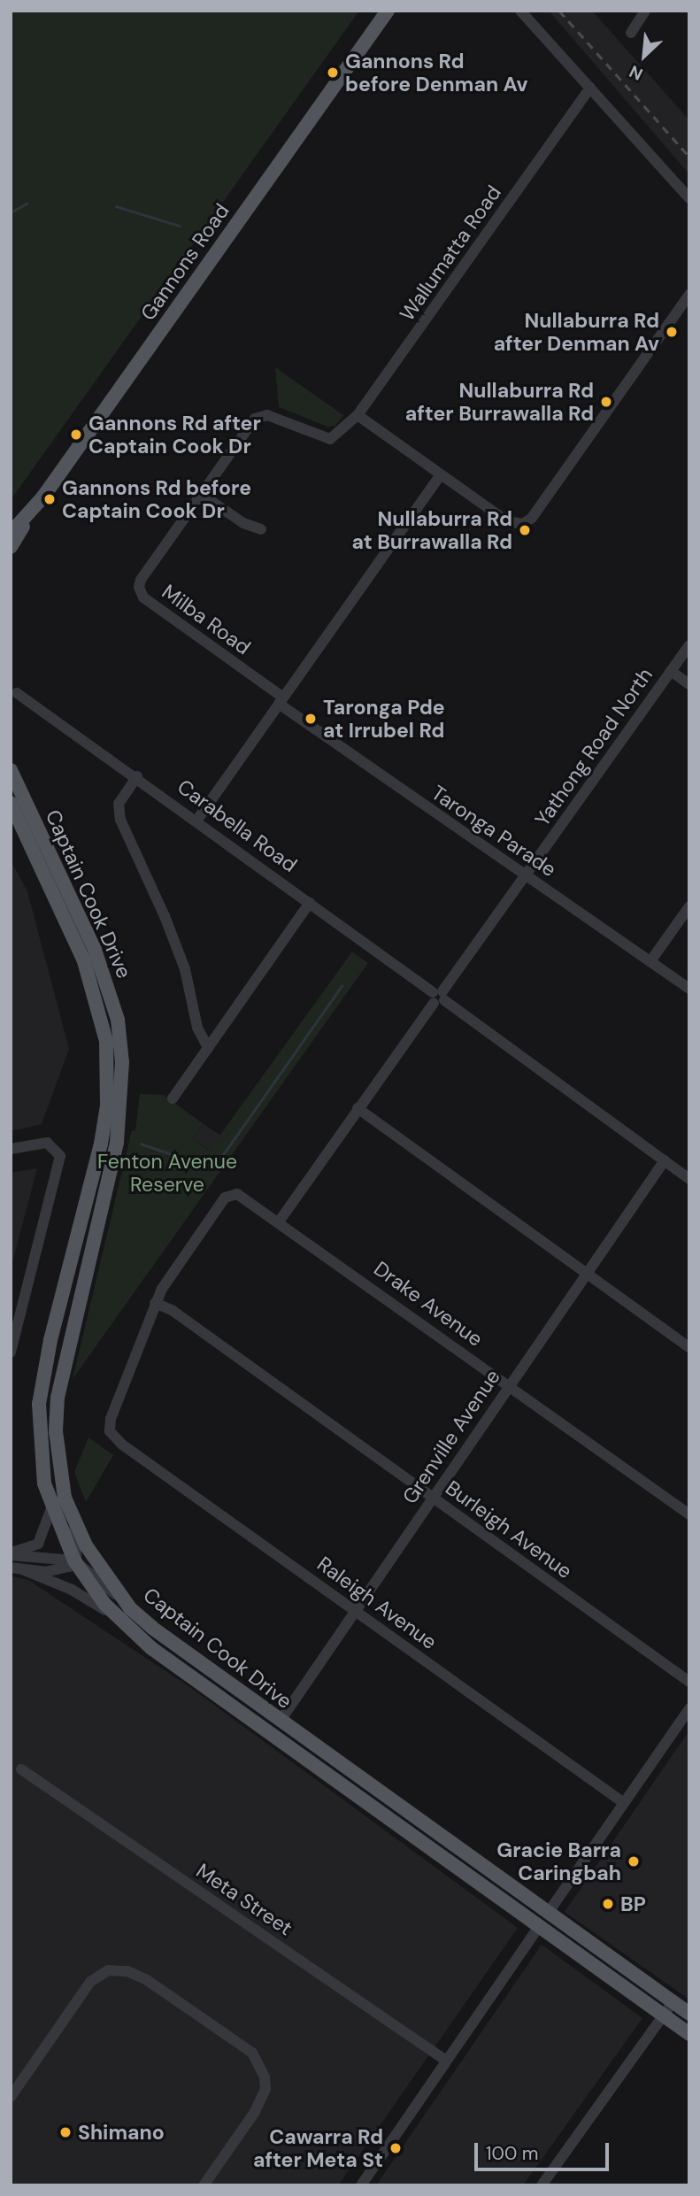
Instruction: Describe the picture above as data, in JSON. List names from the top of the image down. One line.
{"streets":{"main road":["Gannons Road","Captain Cook Drive","Grenville Avenue"],"street":["Wallumatta Road","Milba Road","Yathong Road North","Carabella Road","Taronga Parade","Drake Avenue","Burleigh Avenue","Raleigh Avenue","Meta Street"]},"crossings":[["Wallumatta Road","Milba Road"],["Milba Road","Taronga Parade"],["Yathong Road North","Carabella Road"],["Yathong Road North","Taronga Parade"],["Yathong Road North","Drake Avenue"],["Carabella Road","Grenville Avenue"],["Captain Cook Drive","Grenville Avenue"],["Drake Avenue","Grenville Avenue"],["Drake Avenue","Burleigh Avenue"],["Drake Avenue","Raleigh Avenue"],["Grenville Avenue","Burleigh Avenue"],["Grenville Avenue","Raleigh Avenue"],["Burleigh Avenue","Raleigh Avenue"]],"parks":["Fenton Avenue Reserve"],"places":["Gannons Rd before Denman Av","Nullaburra Rd after Denman Av","Nullaburra Rd after Burrawalla Rd","Gannons Rd after Captain Cook Dr","Gannons Rd before Captain Cook Dr","Nullaburra Rd at Burrawalla Rd","Taronga Pde at Irrubel Rd","Gracie Barra Caringbah","BP","Shimano","Cawarra Rd after Meta St"],"scale_bar":"100 m","north":"bottom left"}
